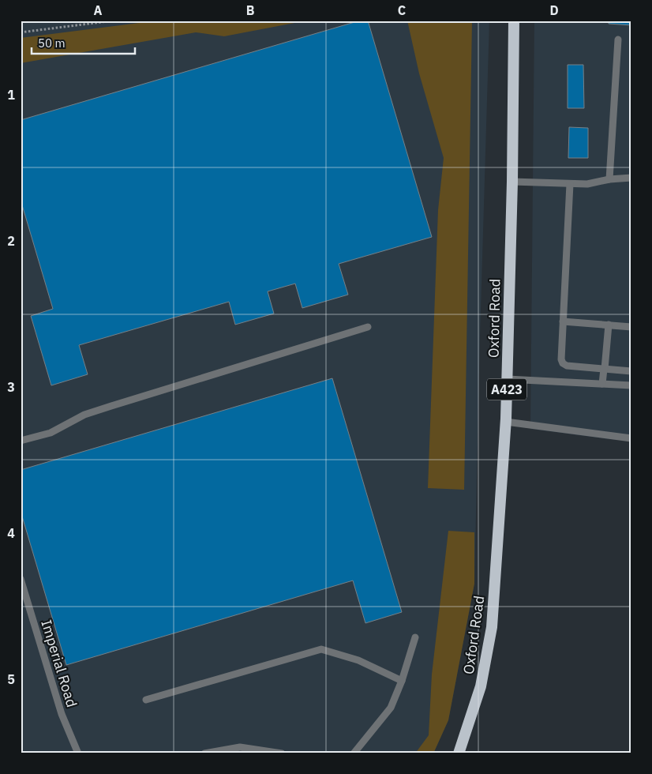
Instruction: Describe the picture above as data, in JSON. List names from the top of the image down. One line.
{"streets":{"highway":["Oxford Road","A423"],"lane":["Imperial Road"]},"scale_bar":"50 m","grid":{"columns":["A","B","C","D"],"rows":["1","2","3","4","5"]}}
